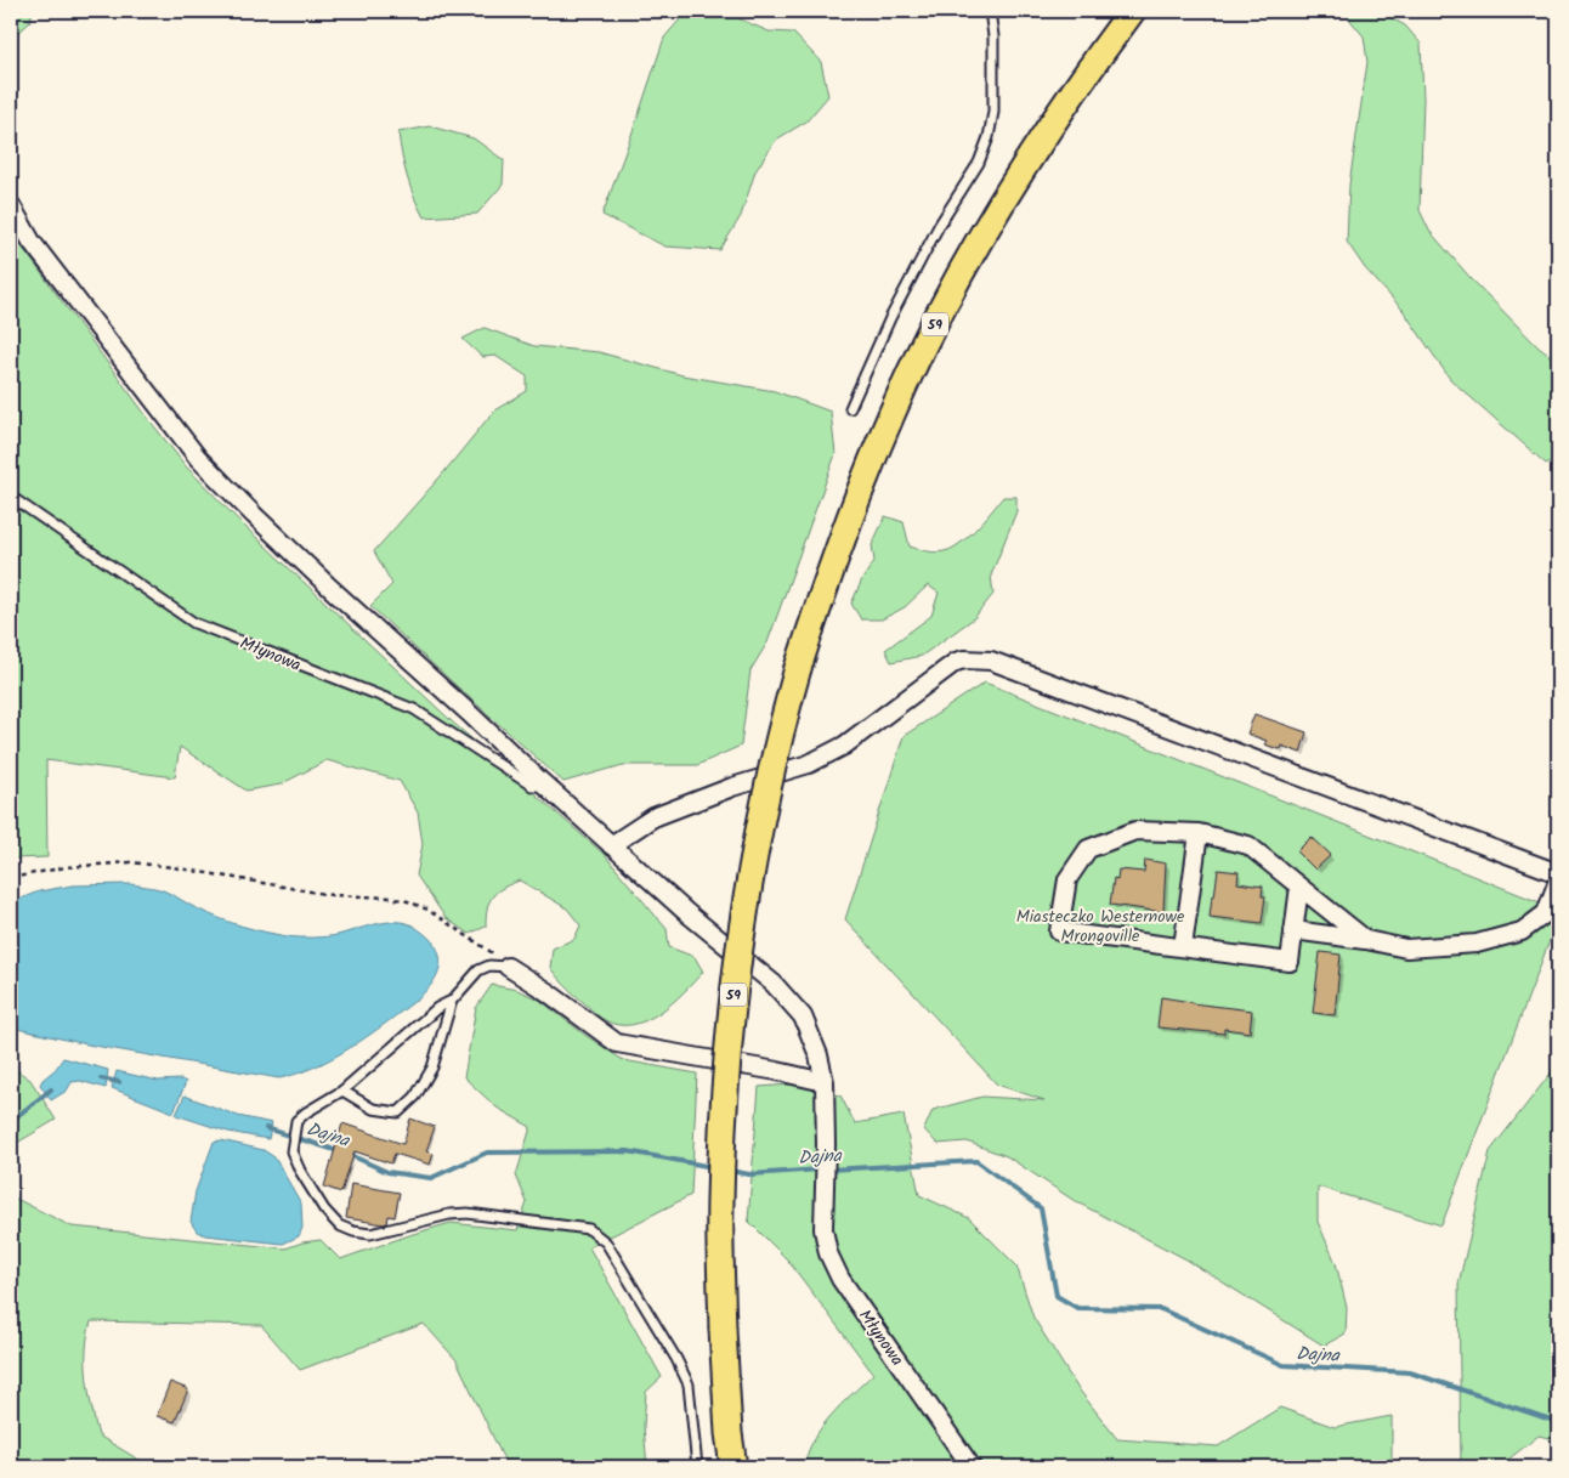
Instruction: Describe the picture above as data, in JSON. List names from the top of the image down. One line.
{"streets":{"main road":["59"],"street":["Młynowa"]},"water":["Dajna"],"parks":["Miasteczko Westernowe Mrongoville"]}
